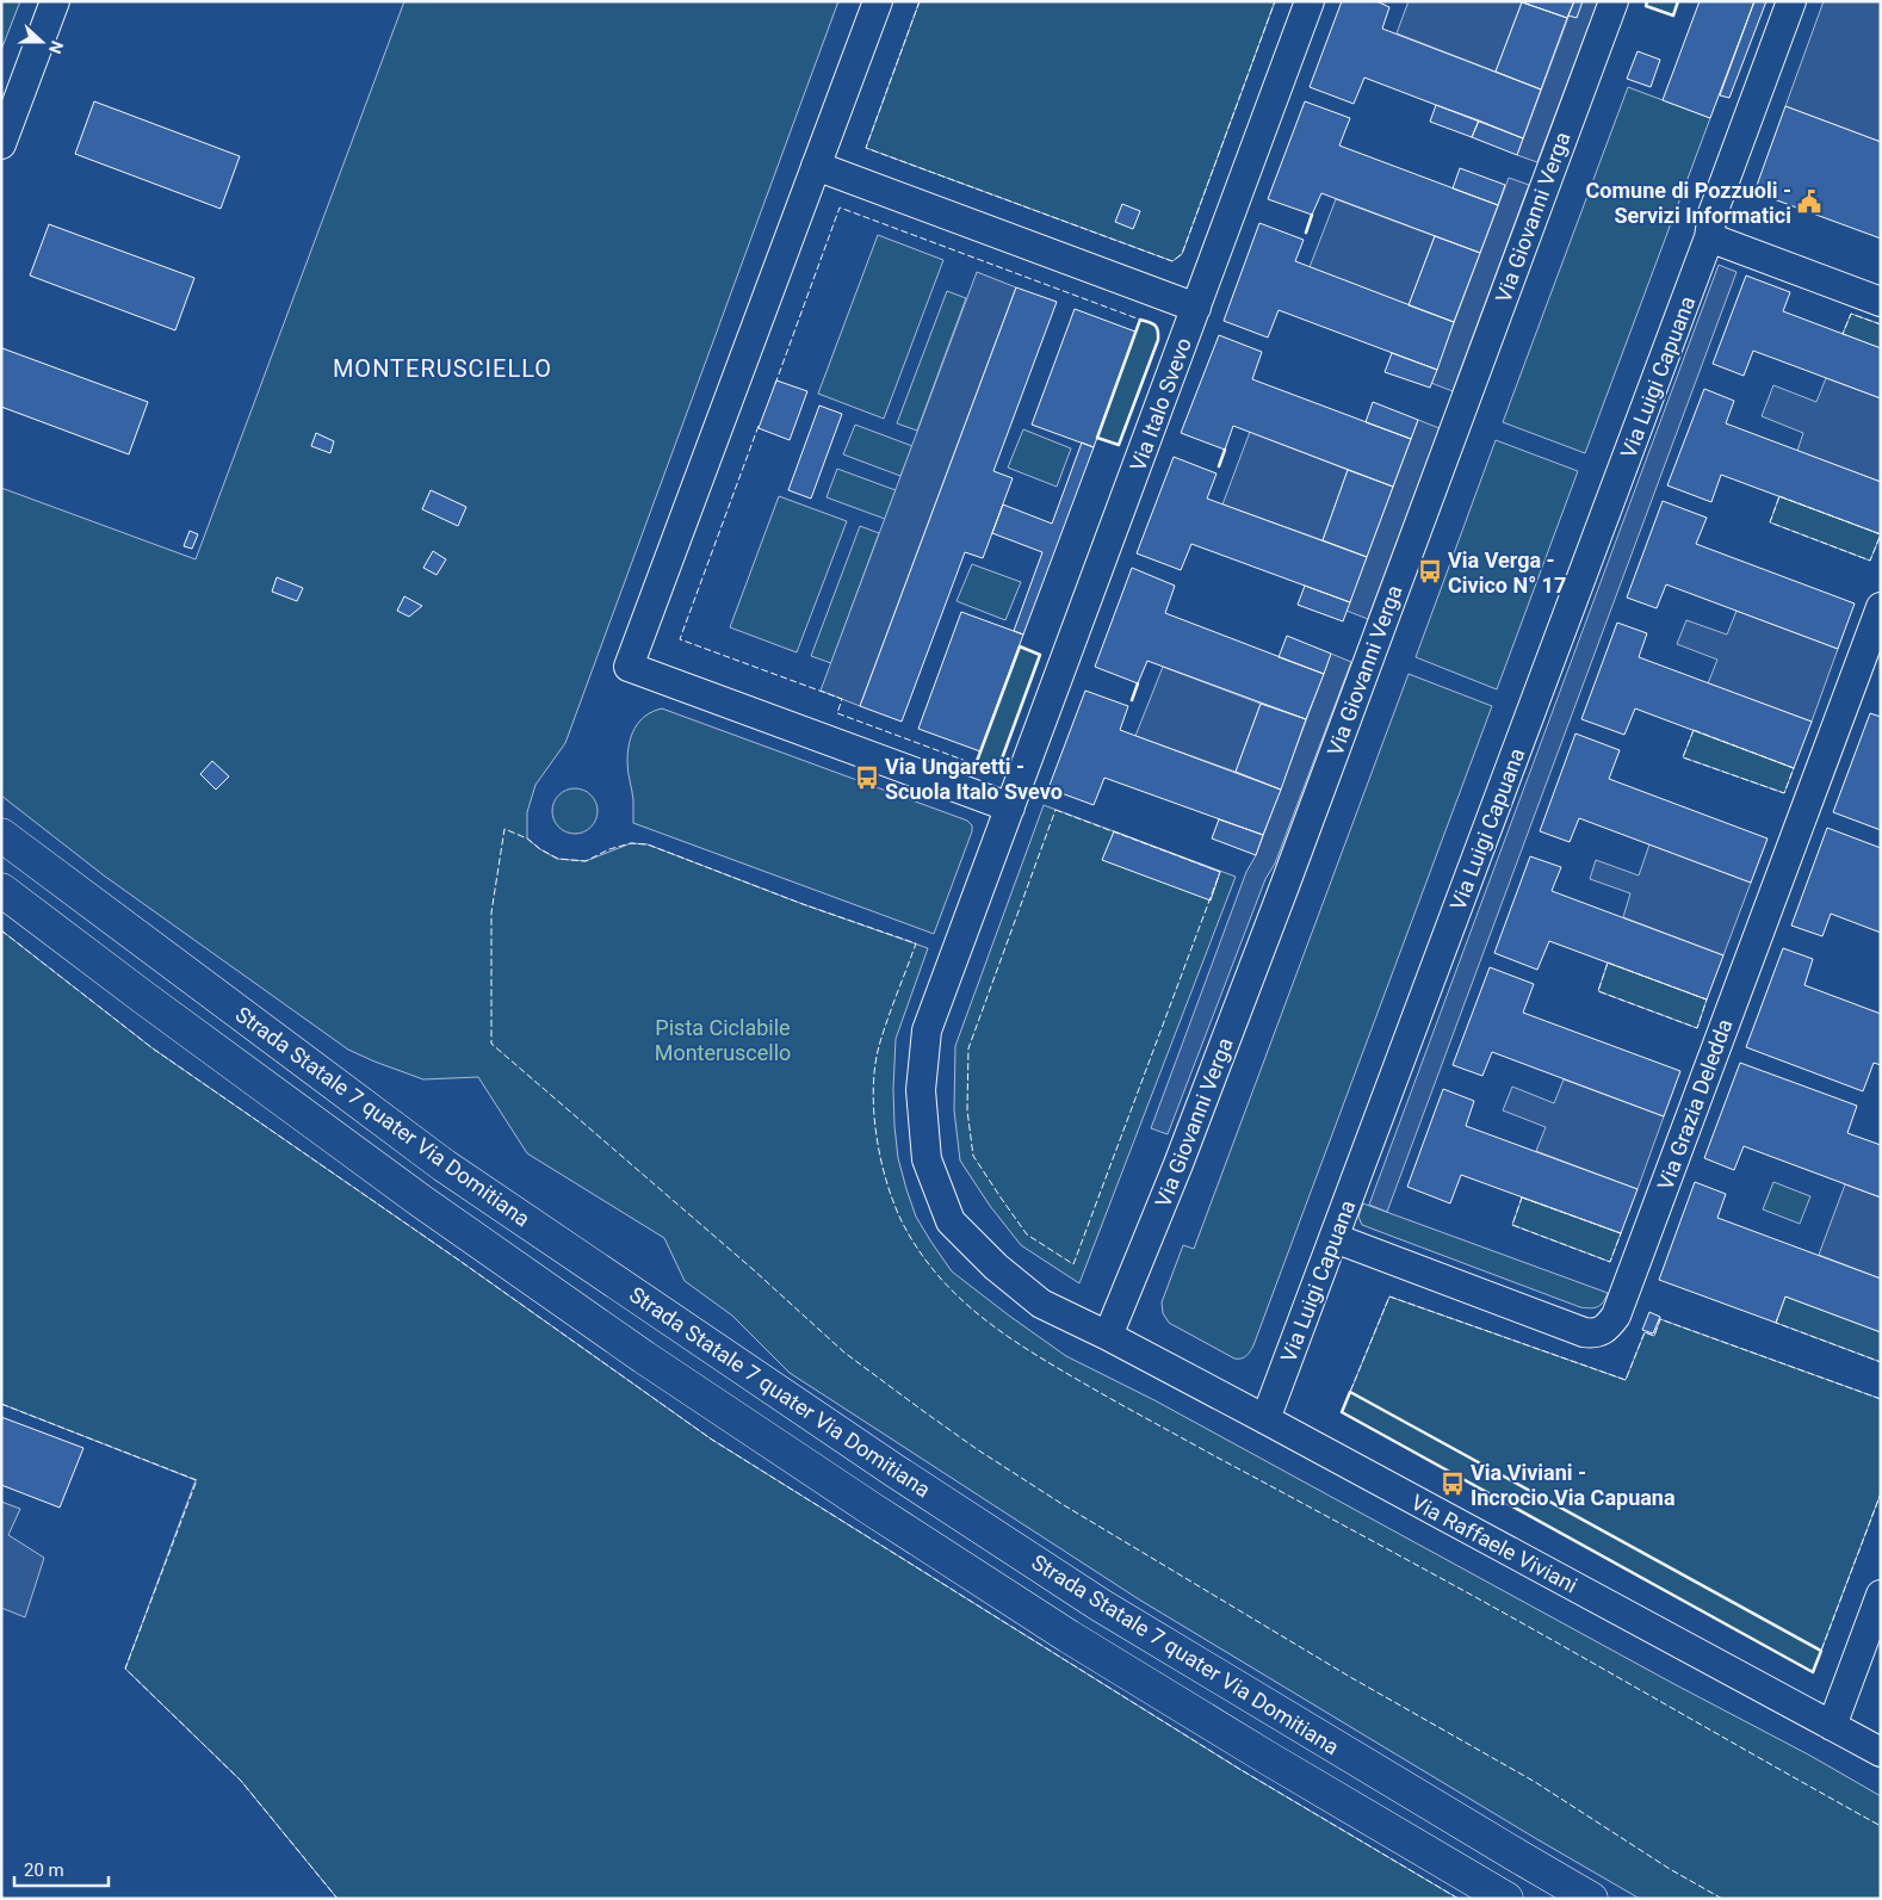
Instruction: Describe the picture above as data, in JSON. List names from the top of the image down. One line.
{"streets":{"highway":["Strada Statale 7 quater Via Domitiana"],"street":["Via Giovanni Verga","Via Luigi Capuana","Via Italo Svevo","Via Grazia Deledda","Via Raffaele Viviani"]},"crossings":[["Via Giovanni Verga","Via Italo Svevo"],["Via Giovanni Verga","Via Raffaele Viviani"],["Via Luigi Capuana","Via Grazia Deledda"],["Via Luigi Capuana","Via Raffaele Viviani"],["Via Italo Svevo","Via Raffaele Viviani"]],"districts":["MONTERUSCIELLO"],"parks":["Pista Ciclabile Monteruscello"],"places":{"public building":["Comune di Pozzuoli - Servizi Informatici"],"bus stop":["Via Verga - Civico N° 17","Via Ungaretti - Scuola Italo Svevo","Via Viviani - Incrocio Via Capuana"]},"scale_bar":"20 m","north":"right"}
